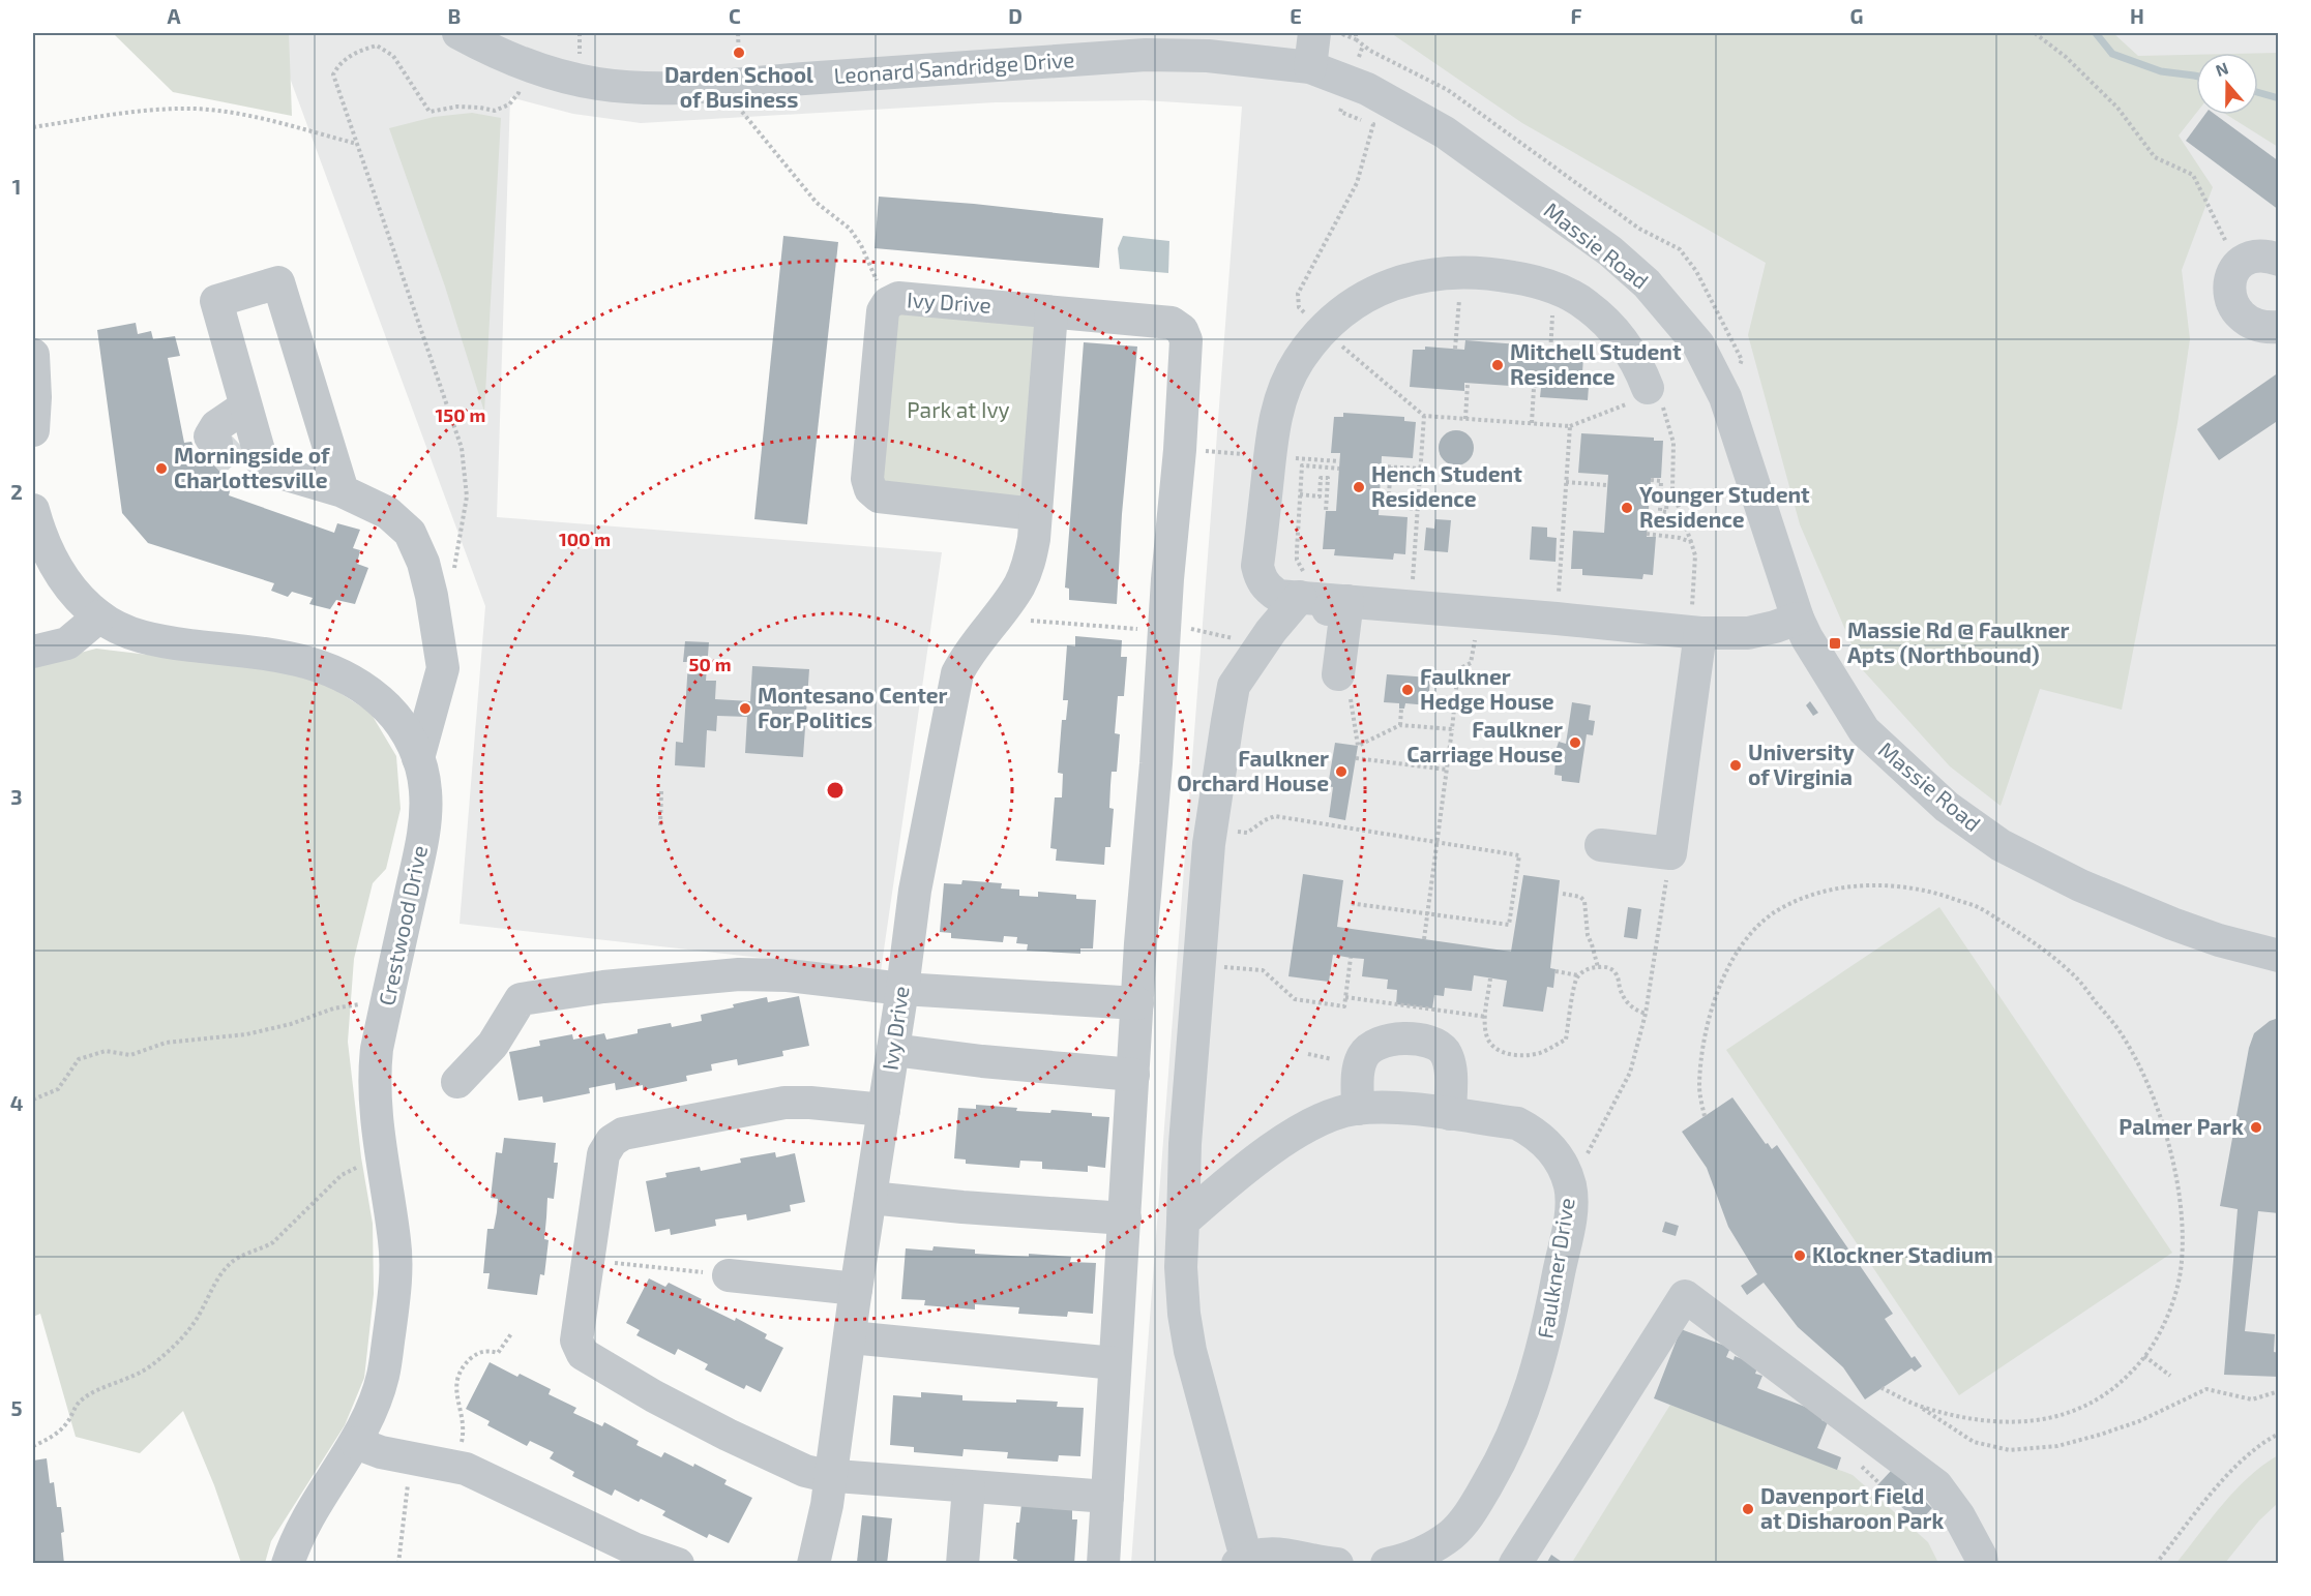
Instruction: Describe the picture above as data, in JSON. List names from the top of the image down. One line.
{"streets":{"street":["Leonard Sandridge Drive","Massie Road","Ivy Drive","Crestwood Drive","Faulkner Drive"]},"crossings":[["Leonard Sandridge Drive","Massie Road"]],"parks":["Park at Ivy"],"places":{"other":["Darden School of Business","Mitchell Student Residence","Morningside of Charlottesville","Hench Student Residence","Younger Student Residence","Faulkner Hedge House","Montesano Center For Politics","Faulkner Carriage House","University of Virginia","Faulkner Orchard House","Palmer Park","Klockner Stadium","Davenport Field at Disharoon Park"],"transit":["Massie Rd @ Faulkner Apts (Northbound)"]},"north":"top","grid":{"columns":["A","B","C","D","E","F","G","H"],"rows":["1","2","3","4","5"]},"rings":["150 m","100 m","50 m"]}
